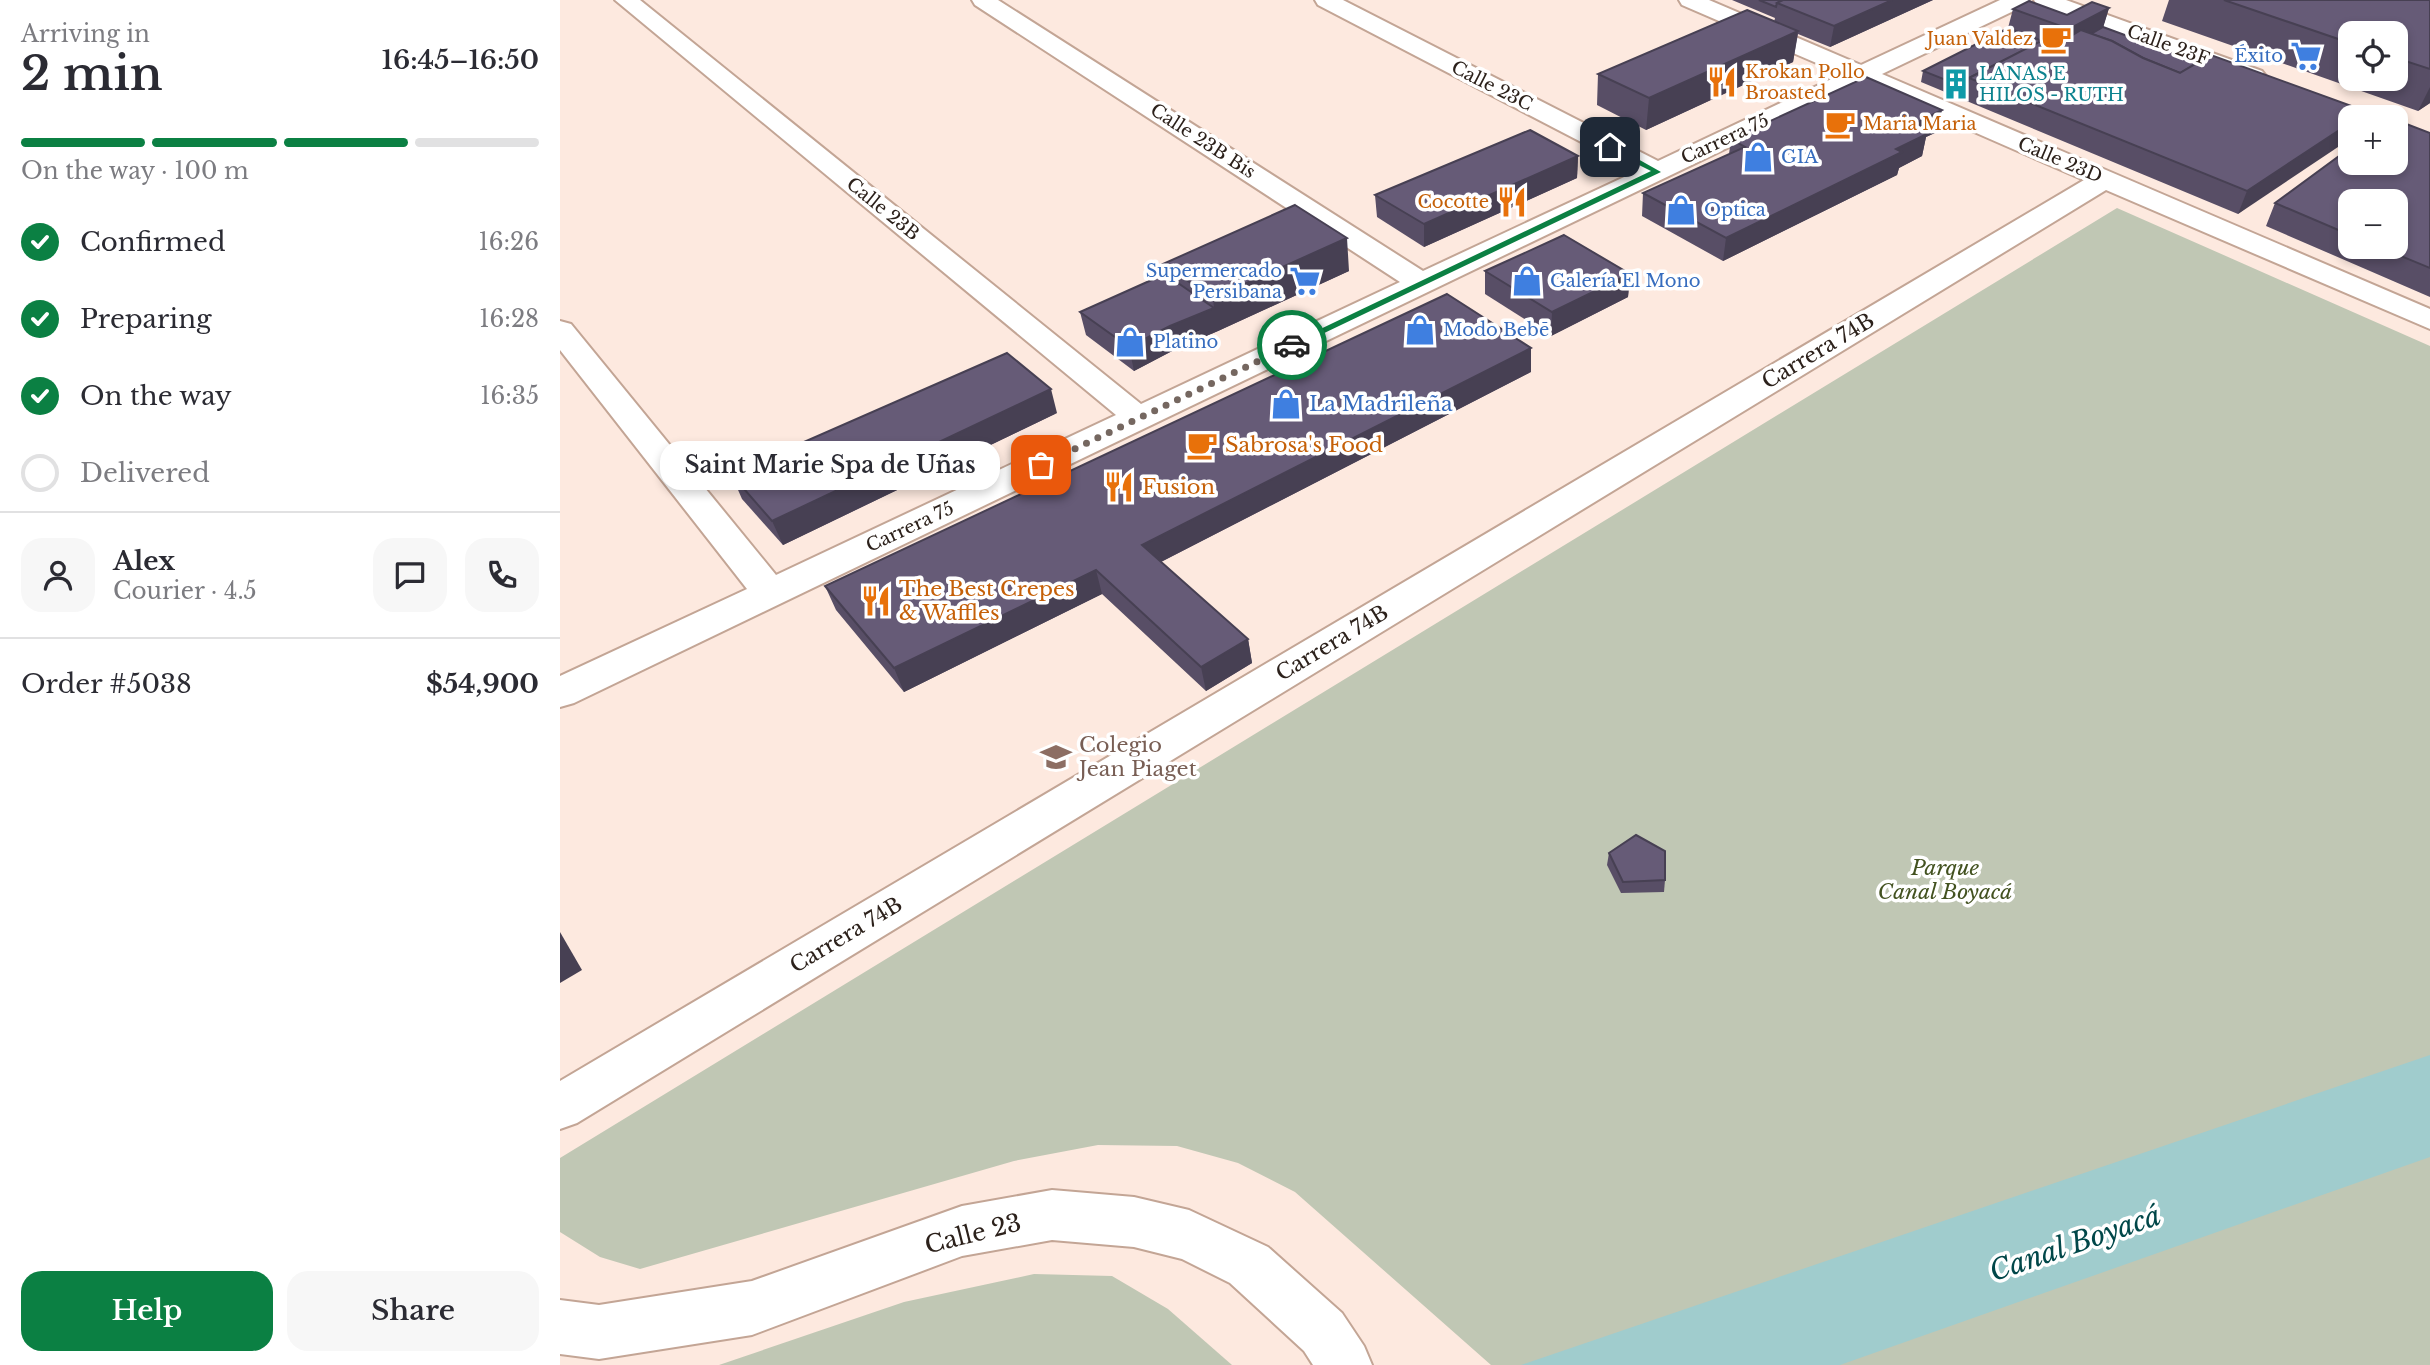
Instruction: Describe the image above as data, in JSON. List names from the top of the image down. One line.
{"streets":{"street":["Calle 23F","Calle 23C","Carrera 75","Calle 23B Bis","Calle 23D","Calle 23B","Carrera 74B","Calle 23"]},"crossings":[["Calle 23C","Carrera 75"],["Carrera 75","Calle 23B Bis"],["Carrera 75","Calle 23D"],["Carrera 75","Calle 23B"],["Calle 23D","Carrera 74B"]],"water":["Canal Boyacá"],"parks":["Parque Canal Boyacá"],"places":{"cafe":["Juan Valdez","Maria Maria","Sabrosa's Food"],"supermarket":["Éxito","Supermercado Persibana"],"restaurant":["Krokan Pollo Broasted","Cocotte","Fusion","The Best Crepes & Waffles"],"building":["LANAS E HILOS - RUTH"],"shop":["GIA","Optica","Galería El Mono","Modo Bebē","Platino","La Madrileña"],"other":["Saint Marie Spa de Uñas"],"school or university":["Colegio Jean Piaget"]},"page":{"heading":["2 min","Arriving in","16:45–16:50"],"panel":["Alex","Courier · 4.5","Order #5038","$54,900"],"map_buttons":["+","−"],"bar":"On the way · 100 m","list":[["Confirmed","16:26"],["Preparing","16:28"],["On the way","16:35"],"Delivered"],"bubble":"Saint Marie Spa de Uñas","buttons":["Help","Share"]}}
